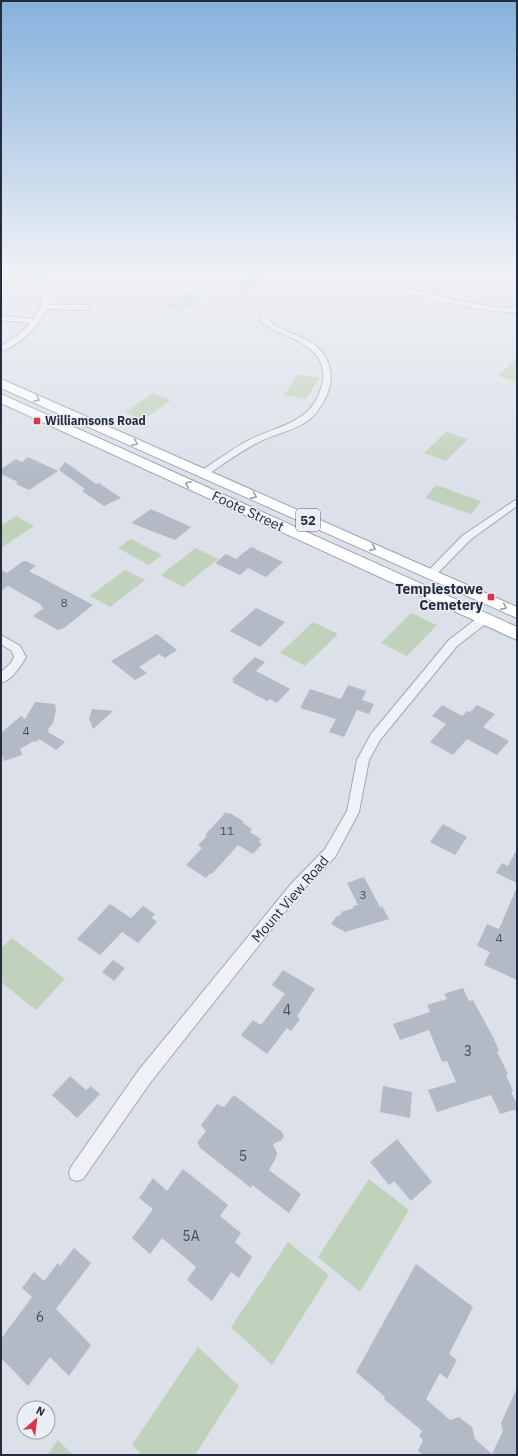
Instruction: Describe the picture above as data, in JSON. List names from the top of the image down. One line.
{"streets":{"main road":["Foote Street","52"],"street":["Mount View Road"]},"crossings":[["Foote Street","Mount View Road"]],"places":{"transit":["Williamsons Road","Templestowe Cemetery"]},"house_numbers":["8","4","11","3","4","4","3","5","5A","6"],"north":"top right"}
